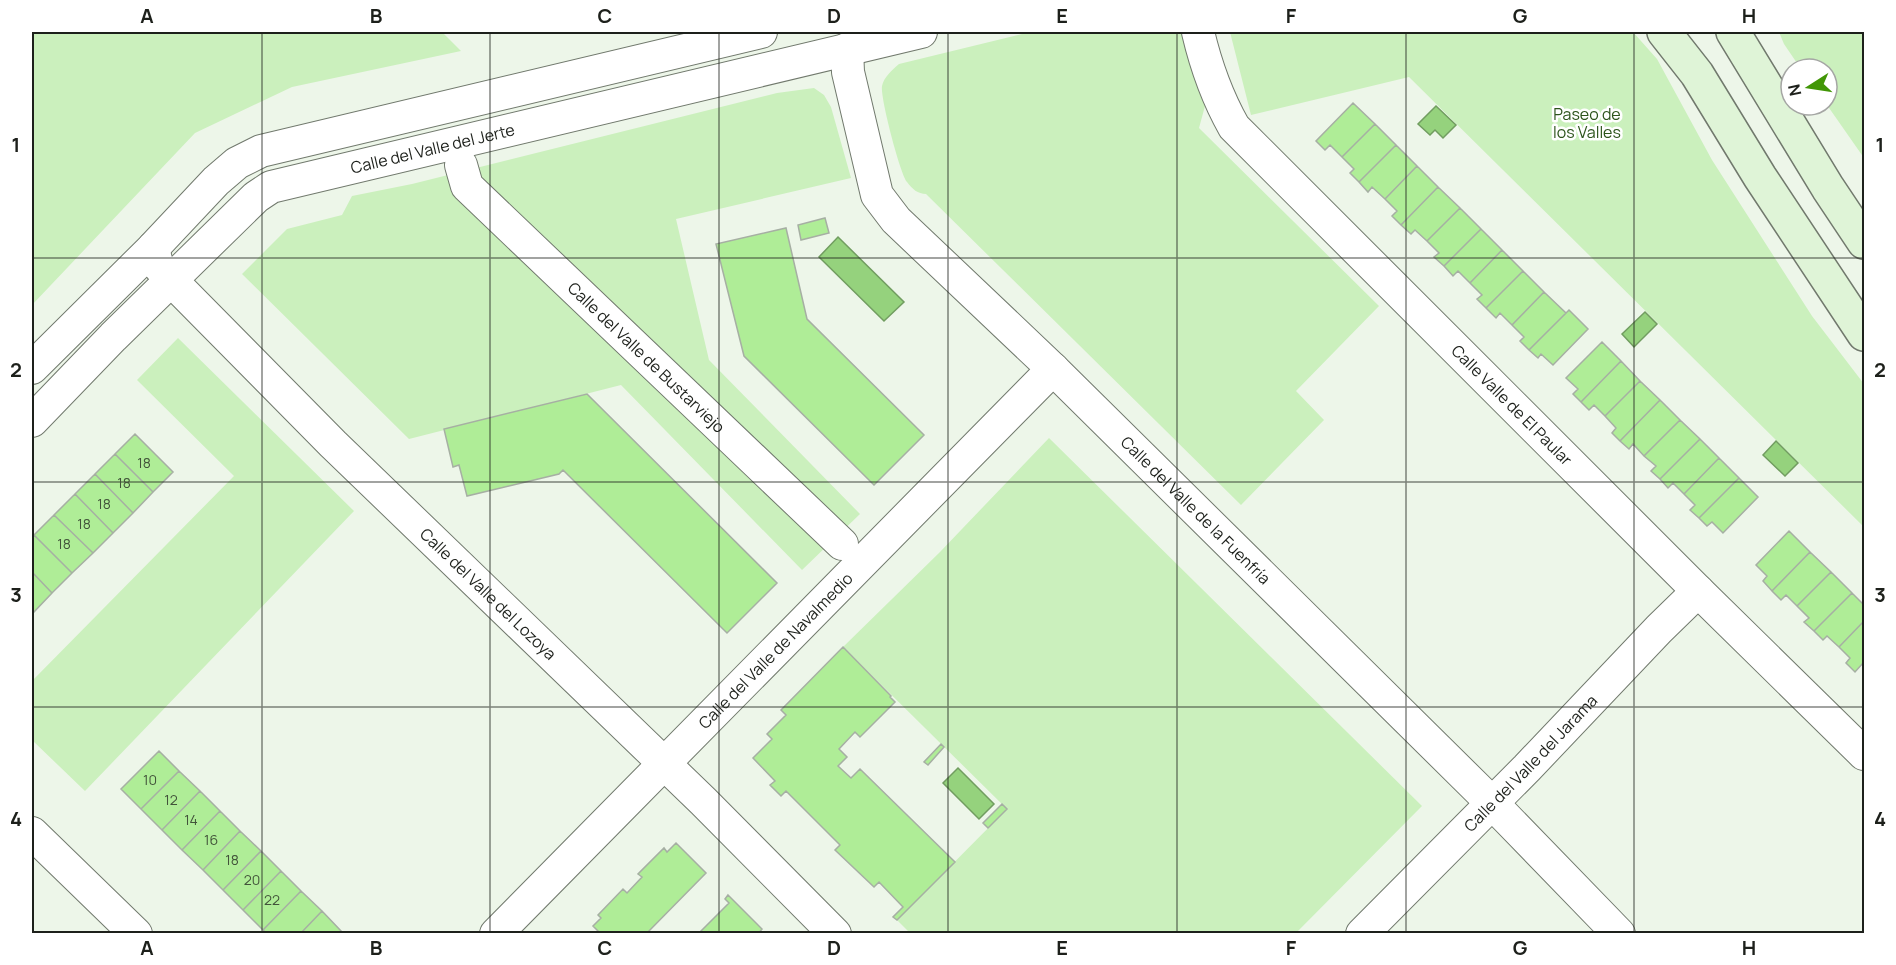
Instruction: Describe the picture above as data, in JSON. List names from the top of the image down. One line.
{"streets":{"street":["Calle del Valle del Jerte","Calle del Valle de Bustarviejo","Calle Valle de El Paular","Calle del Valle de la Fuenfría","Calle del Valle del Lozoya","Calle del Valle de Navalmedio","Calle del Valle del Jarama"]},"crossings":[["Calle del Valle del Jerte","Calle del Valle de la Fuenfría"],["Calle del Valle del Jerte","Calle del Valle del Lozoya"],["Calle Valle de El Paular","Calle del Valle del Jarama"],["Calle del Valle de la Fuenfría","Calle del Valle de Navalmedio"],["Calle del Valle de la Fuenfría","Calle del Valle del Jarama"],["Calle del Valle del Lozoya","Calle del Valle de Navalmedio"]],"parks":["Paseo de los Valles"],"house_numbers":["18","18","18","18","18","10","12","14","16","18","20","22"],"north":"left","grid":{"columns":["A","B","C","D","E","F","G","H"],"rows":["1","2","3","4"]}}
